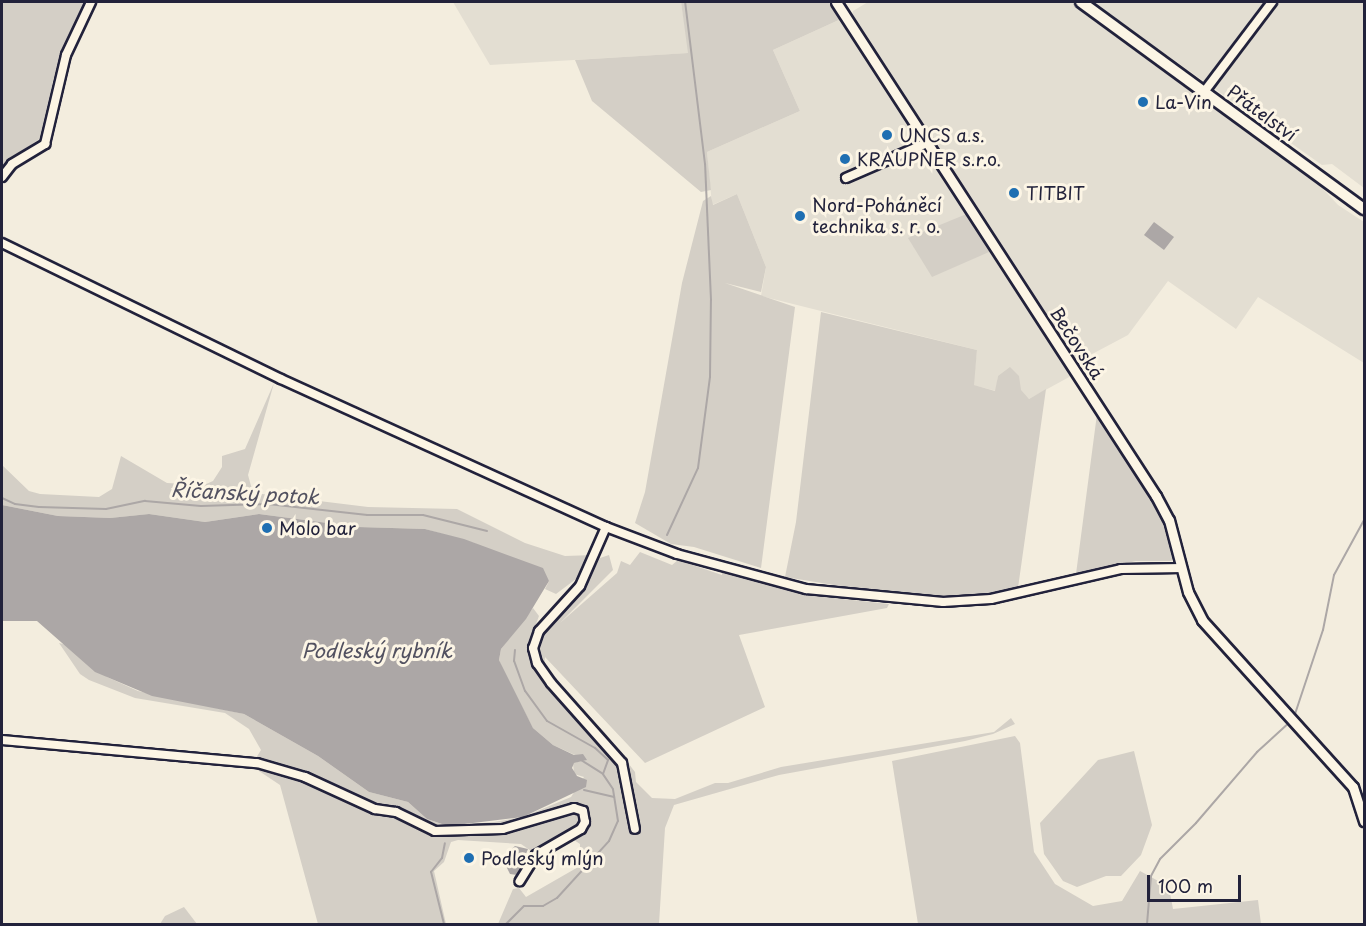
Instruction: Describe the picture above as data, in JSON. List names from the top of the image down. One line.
{"streets":{"main road":["Přátelství"],"street":["Bečovská"]},"water":["Říčanský potok","Podleský rybník"],"places":["La-Vin","UNCS a.s.","KRAUPNER s.r.o.","TITBIT","Nord-Poháněcí technika s. r. o.","Molo bar","Podleský mlýn"],"scale_bar":"100 m"}
